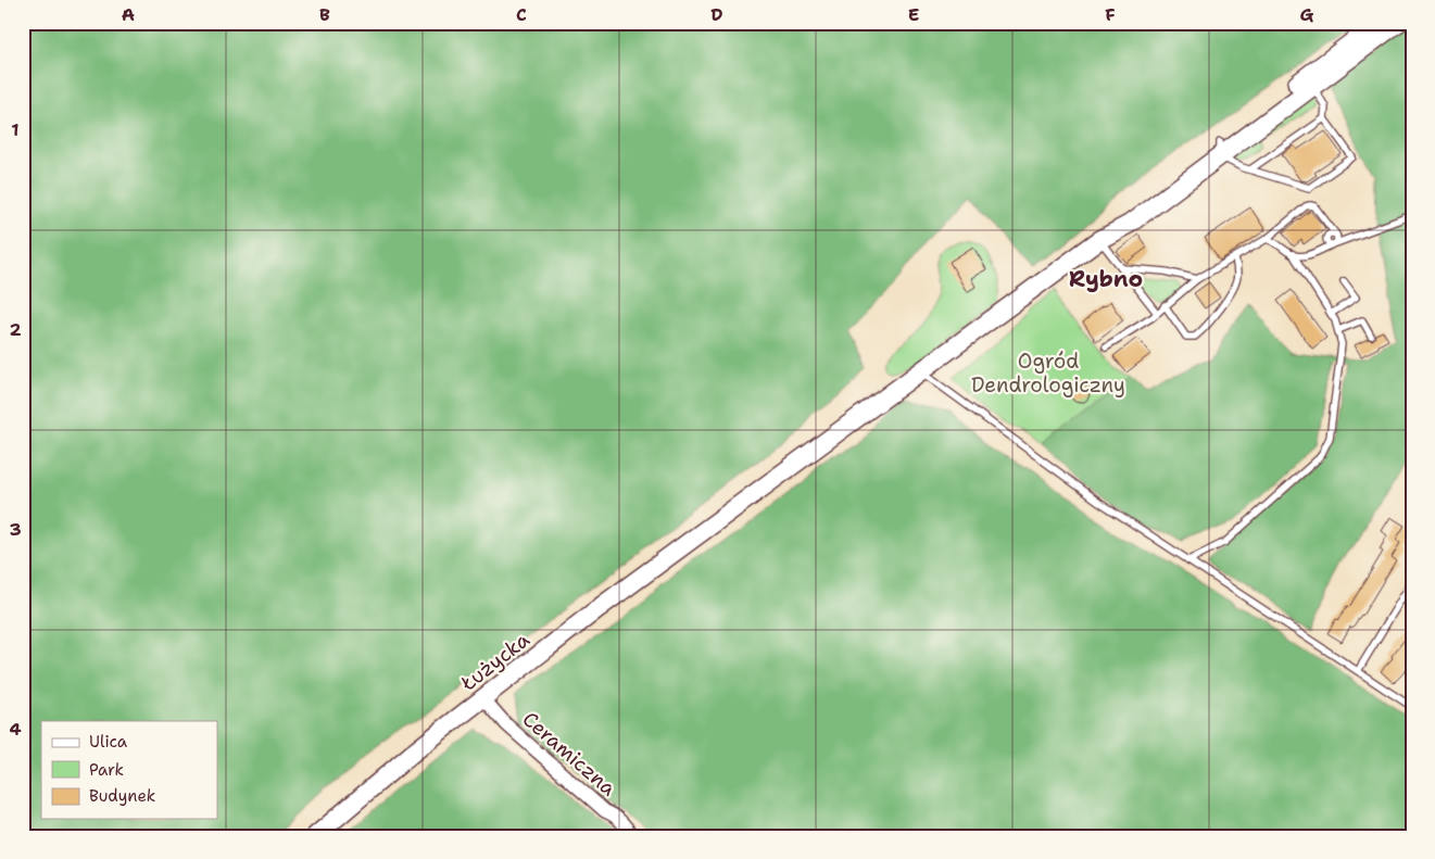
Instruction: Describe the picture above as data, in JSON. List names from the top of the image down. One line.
{"streets":{"main road":["Łużycka"],"street":["Ceramiczna"]},"crossings":[["Łużycka","Ceramiczna"]],"districts":["Rybno"],"parks":["Ogród Dendrologiczny"],"legend":["Ulica","Park","Budynek"],"grid":{"columns":["A","B","C","D","E","F","G"],"rows":["1","2","3","4"]}}
